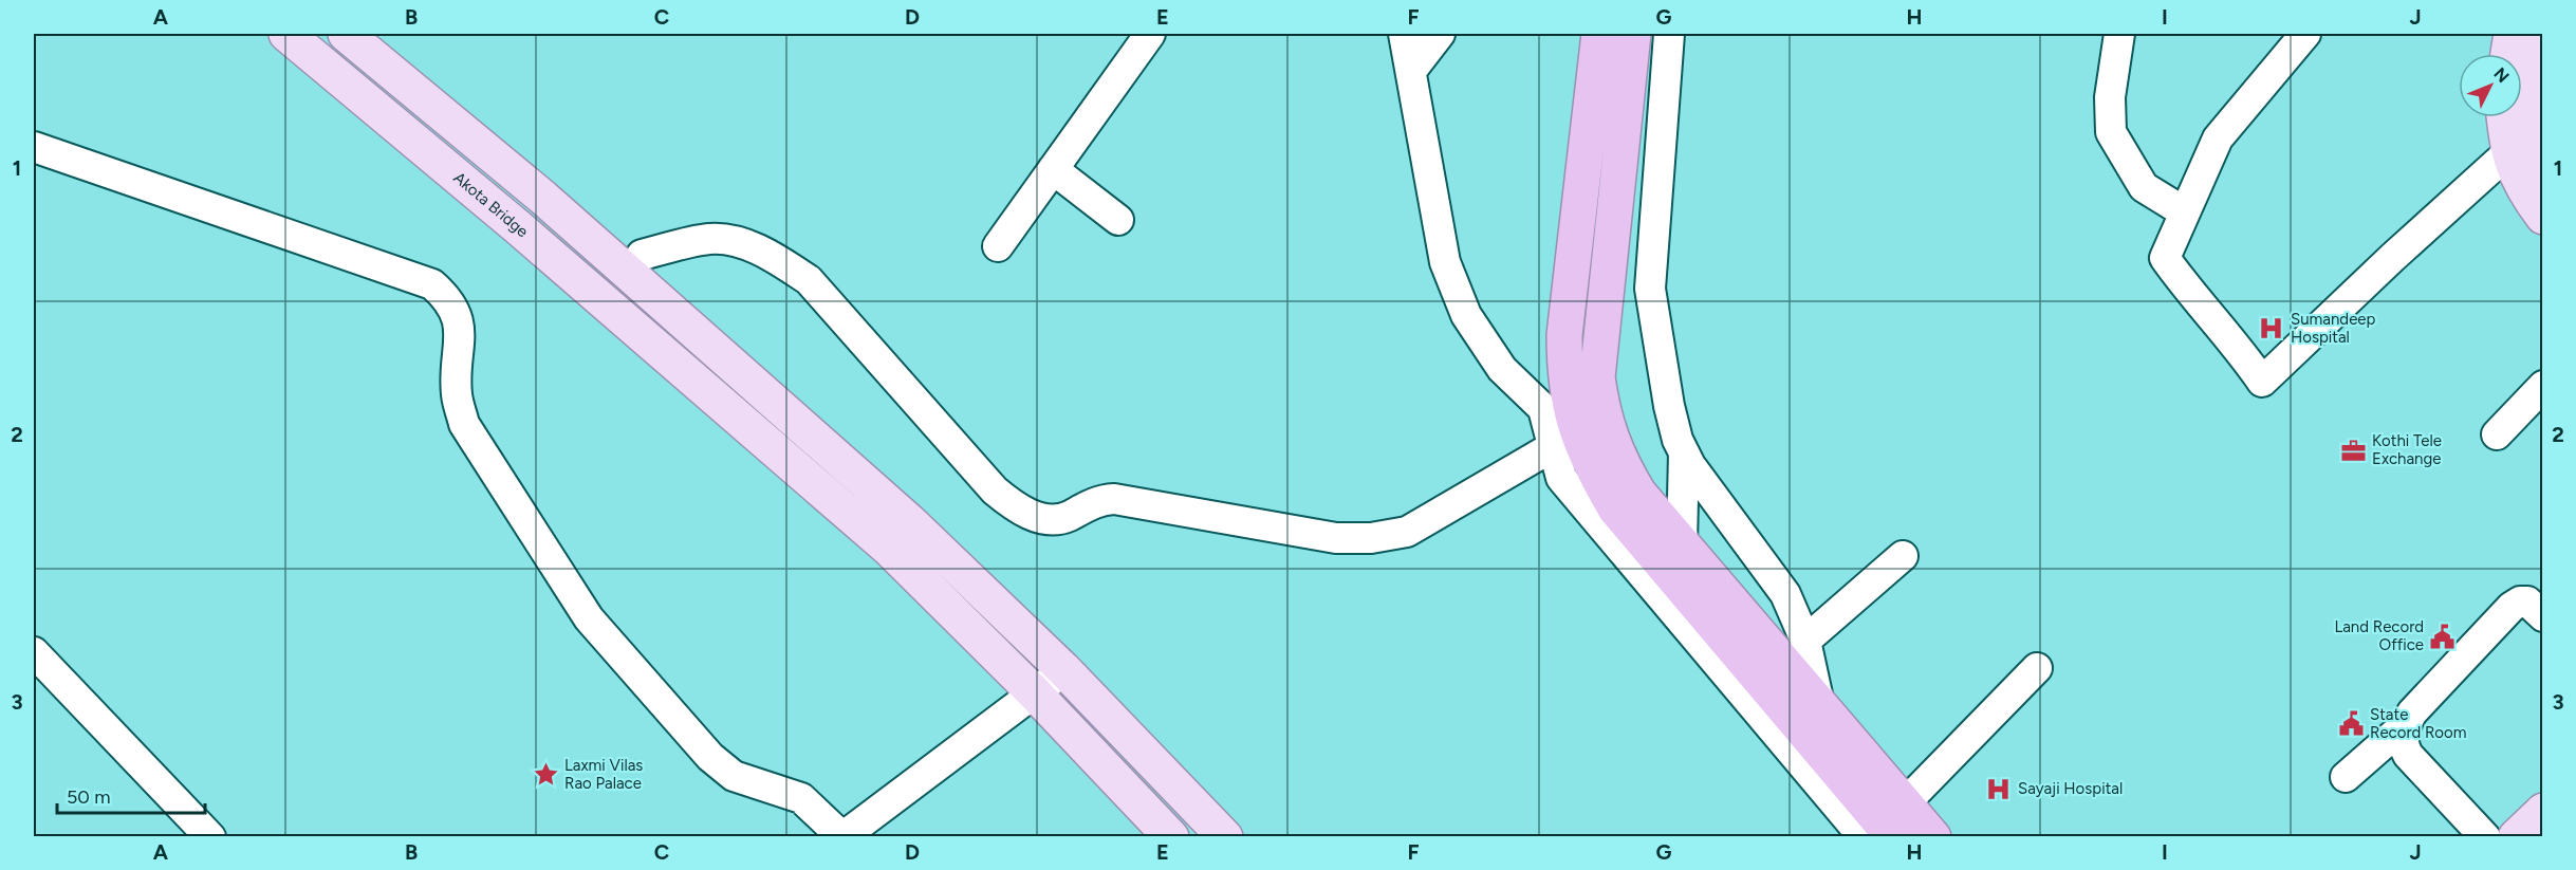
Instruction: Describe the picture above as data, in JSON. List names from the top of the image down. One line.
{"streets":{"main road":["Akota Bridge"]},"places":{"hospital":["Sumandeep Hospital","Sayaji Hospital"],"office":["Kothi Tele Exchange"],"public building":["Land Record Office","State Record Room"],"place":["Laxmi Vilas Rao Palace"]},"scale_bar":"50 m","north":"top right","grid":{"columns":["A","B","C","D","E","F","G","H","I","J"],"rows":["1","2","3"]}}
